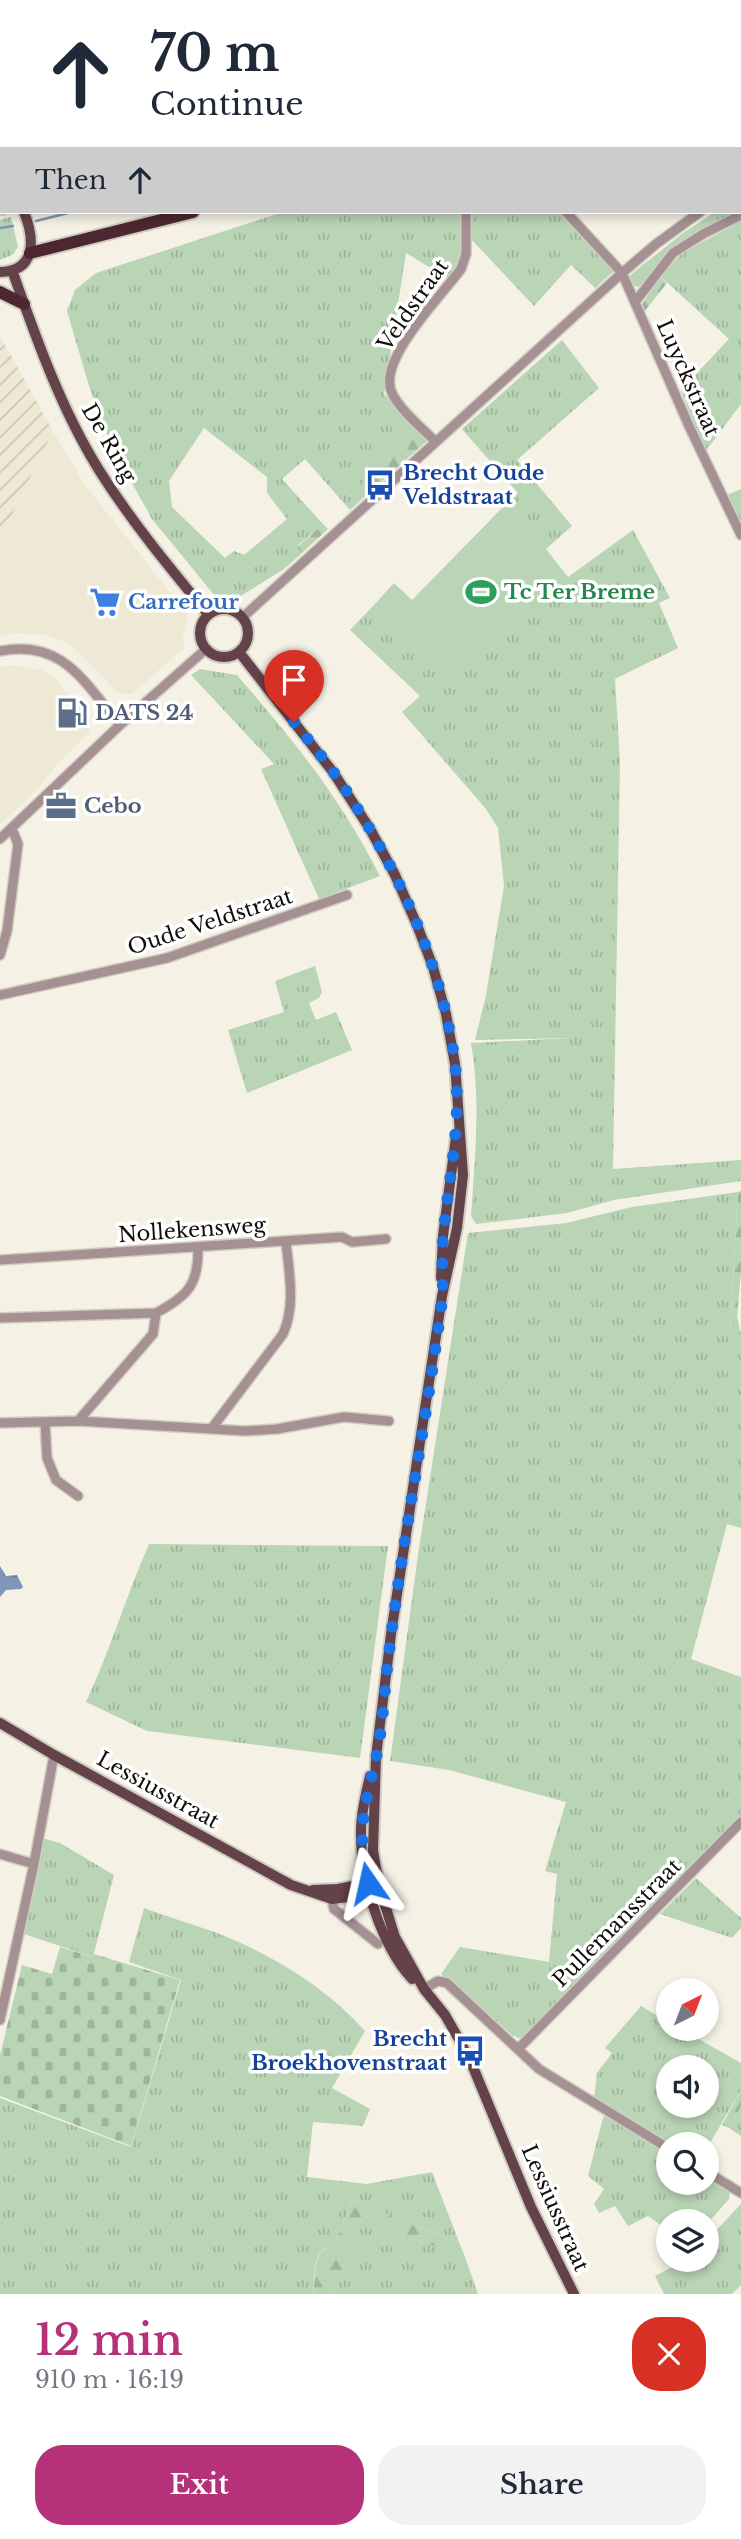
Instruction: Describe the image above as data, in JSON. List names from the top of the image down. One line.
{"streets":{"main road":["De Ring","Lessiusstraat"],"street":["Veldstraat","Luyckstraat","Oude Veldstraat","Nollekensweg","Pullemansstraat"]},"places":{"bus stop":["Brecht Oude Veldstraat","Brecht Broekhovenstraat"],"sports":["Tc Ter Breme"],"supermarket":["Carrefour"],"fuel station":["DATS 24"],"office":["Cebo"]},"north":"top right","page":{"turn":["70 m","Continue"],"then":"Then","heading":["12 min","910 m · 16:19"],"buttons":["Exit","Share"]}}
